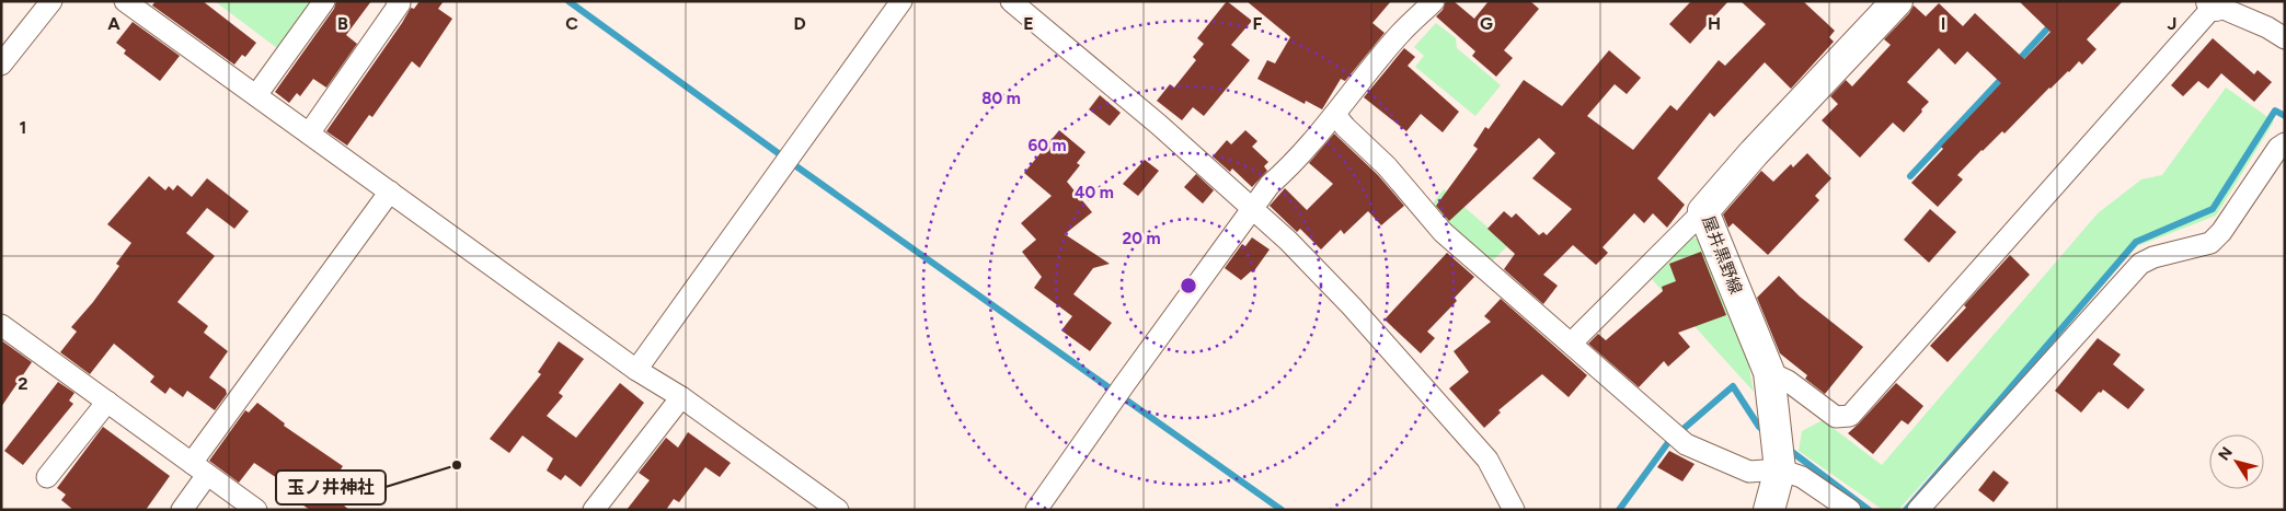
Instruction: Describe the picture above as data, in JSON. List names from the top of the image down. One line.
{"streets":{"main road":["屋井黒野線"]},"places":["玉ノ井神社"],"north":"top left","grid":{"columns":["A","B","C","D","E","F","G","H","I","J"],"rows":["1","2"]},"rings":["80 m","60 m","40 m","20 m"]}
